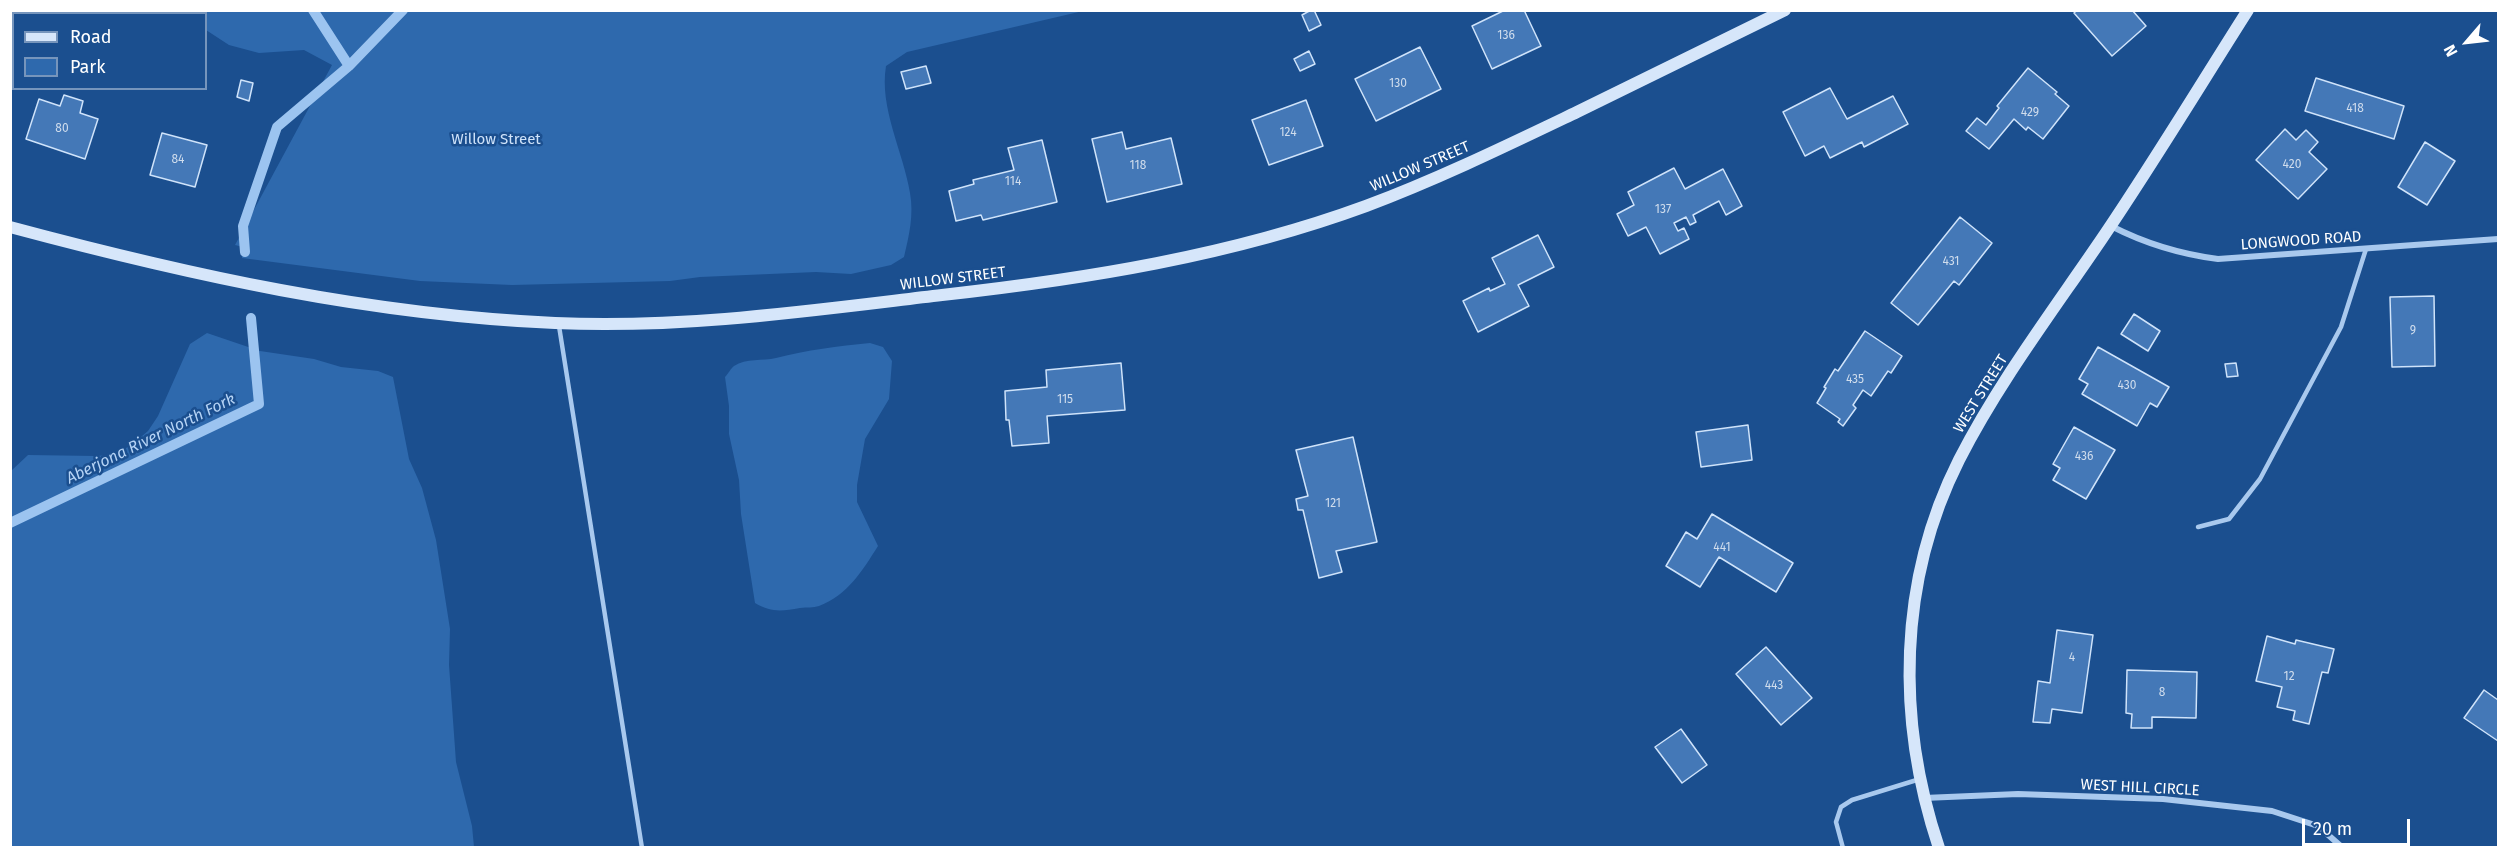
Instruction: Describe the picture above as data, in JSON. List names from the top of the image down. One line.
{"streets":{"main road":["WILLOW STREET","WEST STREET"],"street":["LONGWOOD ROAD","WEST HILL CIRCLE"]},"crossings":[["LONGWOOD ROAD","WEST STREET"],["WEST STREET","WEST HILL CIRCLE"]],"water":["Aberjona River North Fork"],"parks":["Willow Street"],"house_numbers":["136","130","418","429","80","124","84","420","118","114","137","431","9","435","430","115","436","121","441","4","12","443","8"],"legend":["Road","Park"],"scale_bar":"20 m","north":"bottom left"}
